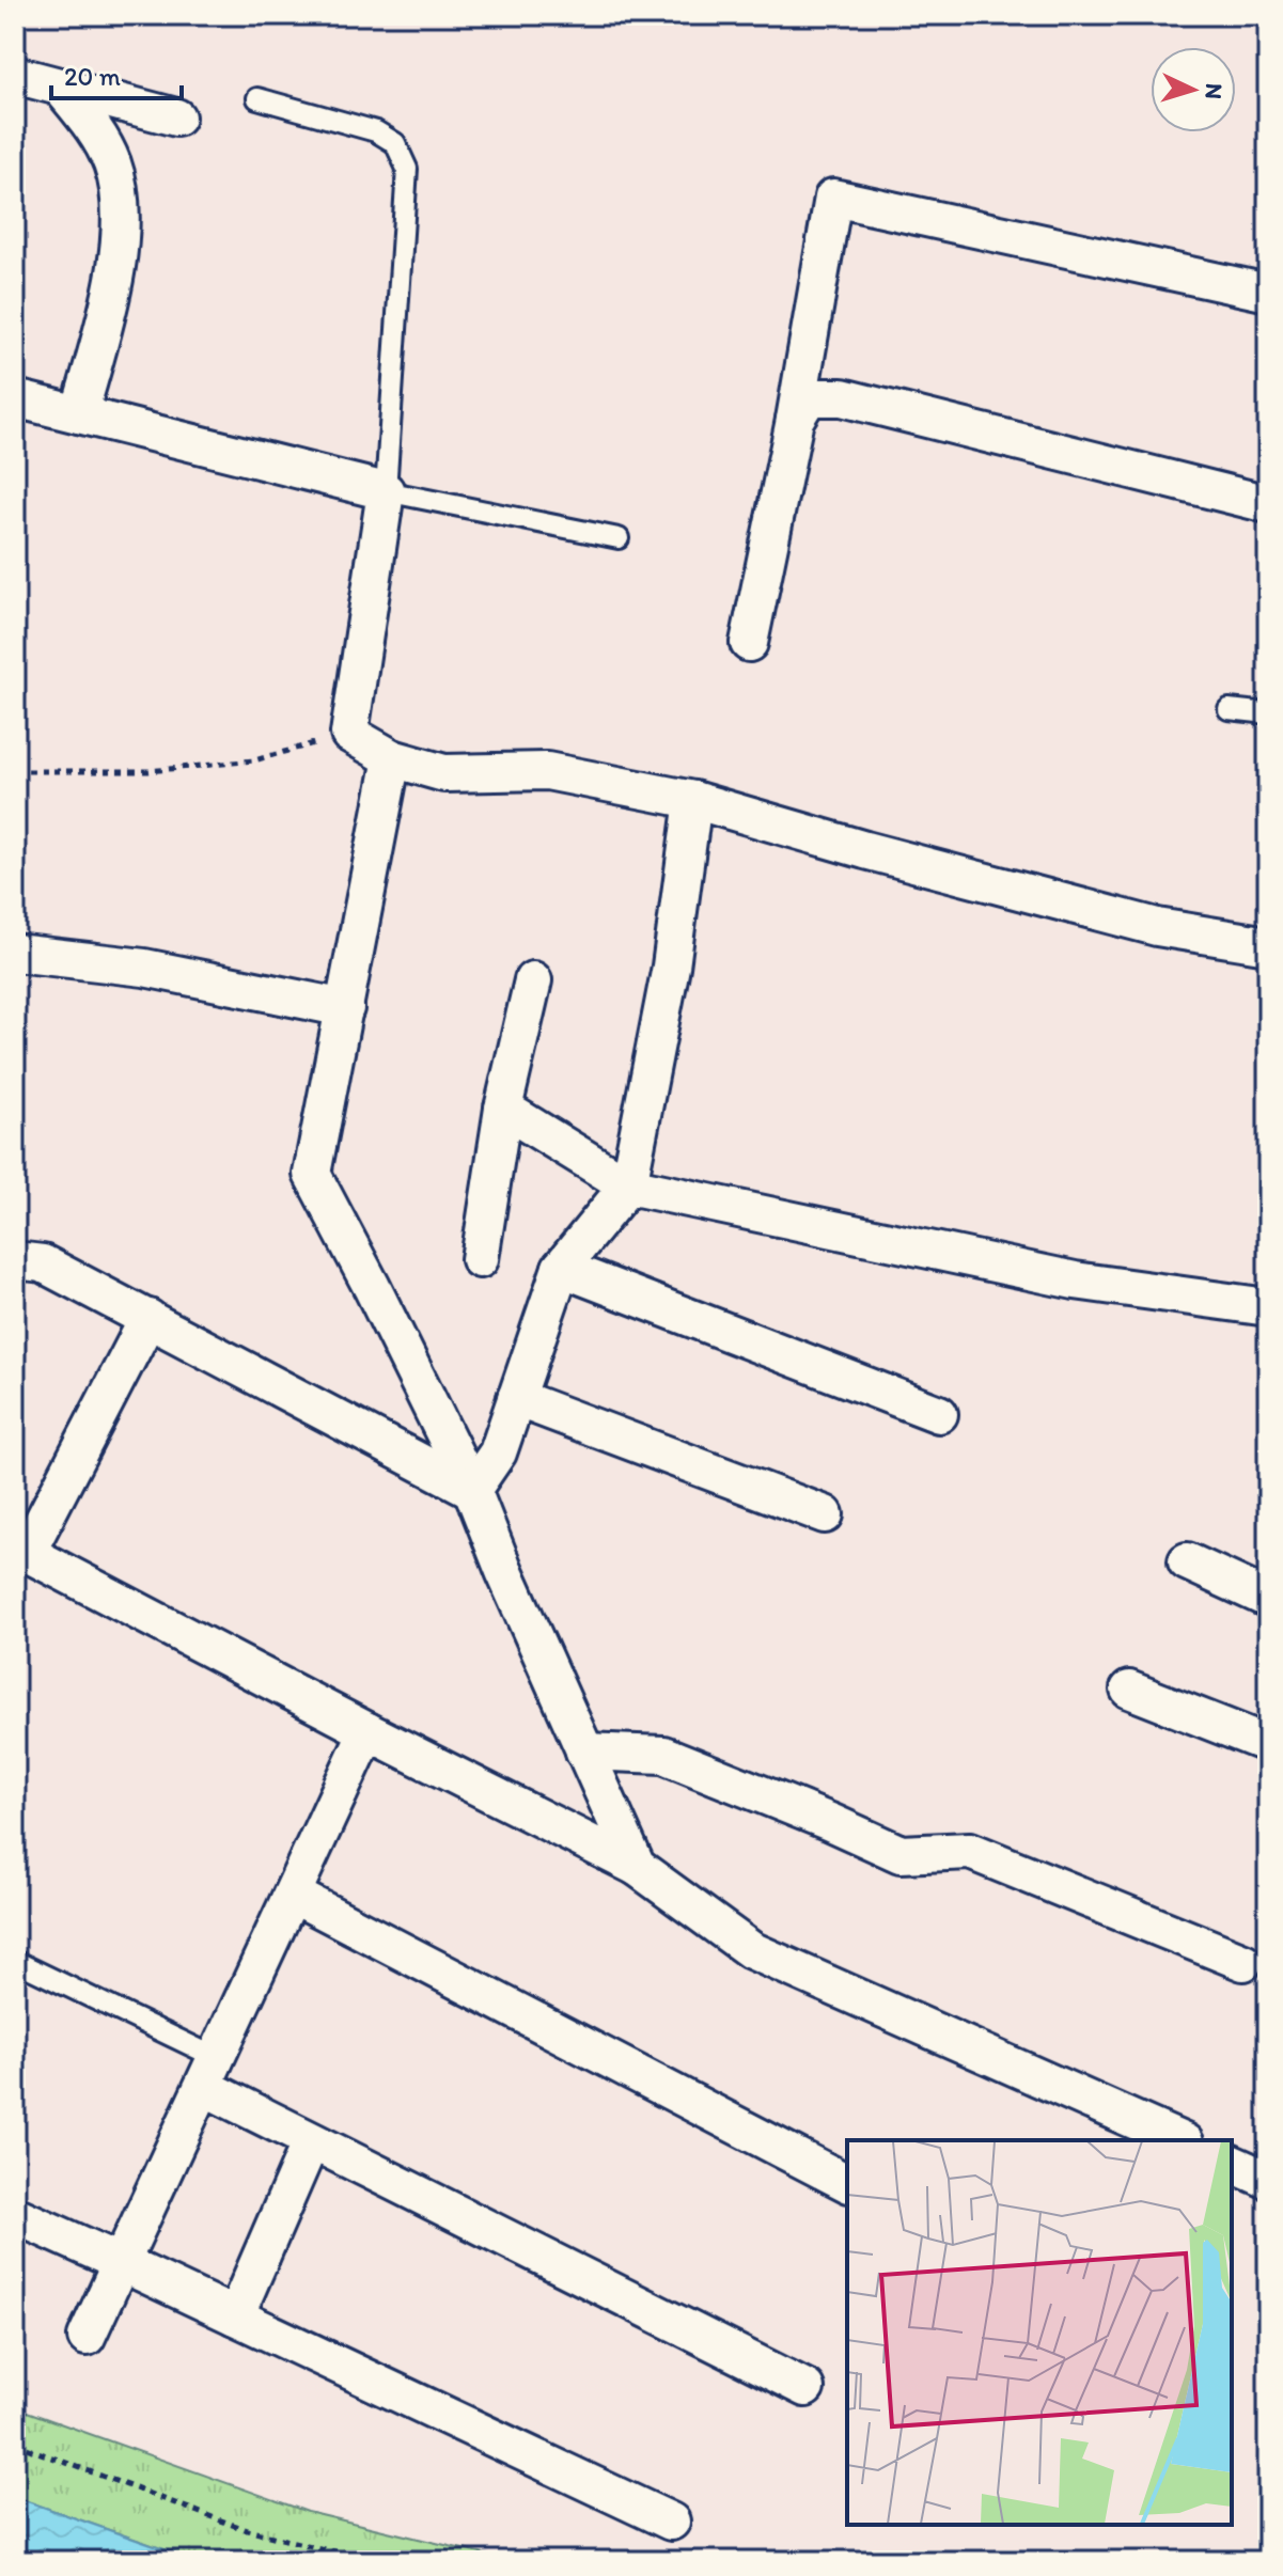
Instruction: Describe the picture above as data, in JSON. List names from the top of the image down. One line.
{"scale_bar":"20 m","north":"right"}
